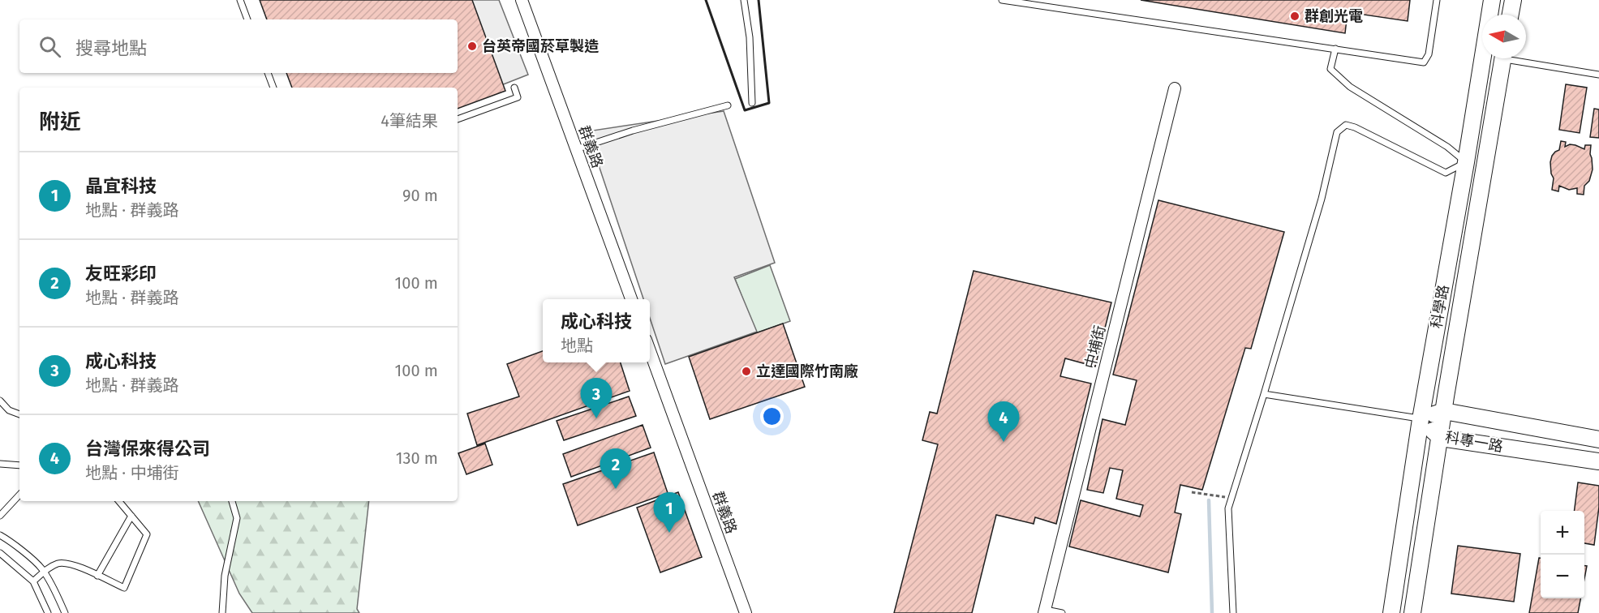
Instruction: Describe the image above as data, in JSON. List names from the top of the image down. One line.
{"streets":{"street":["群義路","科學路","中埔街","科專一路"]},"crossings":[["科學路","科專一路"]],"places":["群創光電","台英帝國菸草製造","立達國際竹南廠"],"north":"left","page":{"search":"搜尋地點","heading":["附近","4筆結果"],"list":[{"mark":"1","name":"晶宜科技","note":"地點 · 群義路","value":"90 m"},{"mark":"2","name":"友旺彩印","note":"地點 · 群義路","value":"100 m"},{"mark":"3","name":"成心科技","note":"地點 · 群義路","value":"100 m"},{"mark":"4","name":"台灣保來得公司","note":"地點 · 中埔街","value":"130 m"}],"popup":["成心科技","地點"],"pins":["3","4","2","1"],"map_buttons":["+","−"]}}
